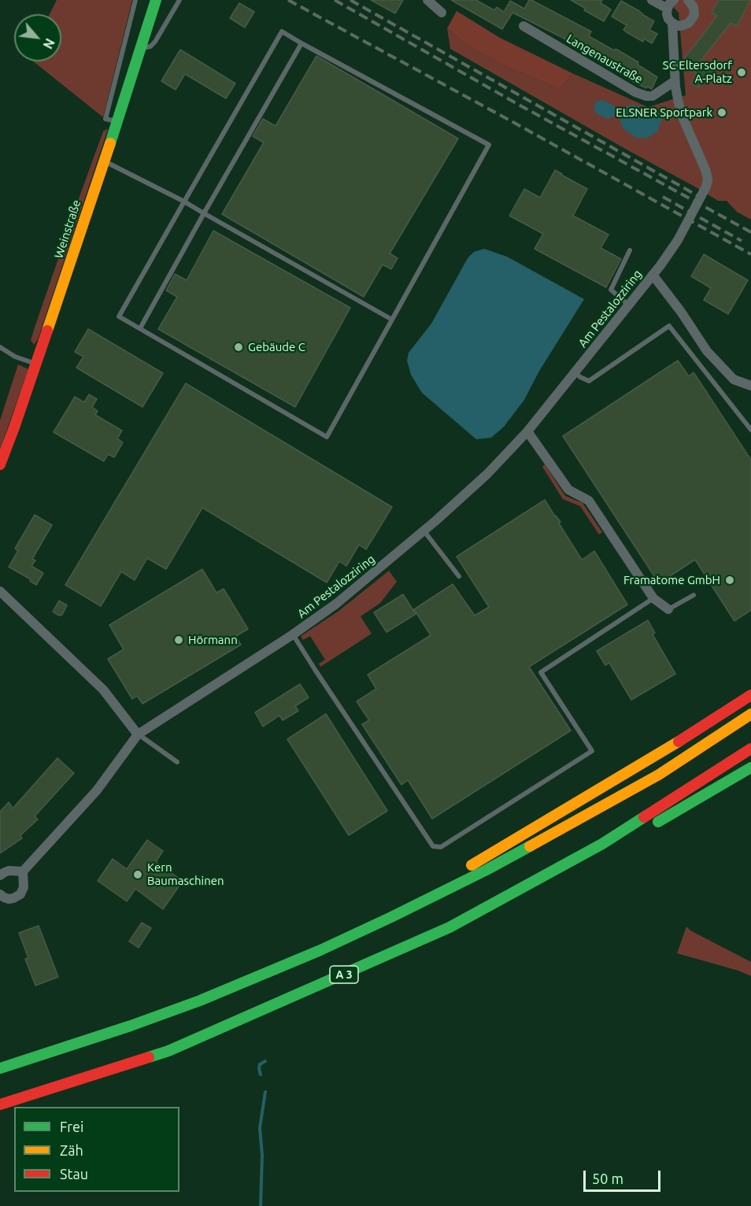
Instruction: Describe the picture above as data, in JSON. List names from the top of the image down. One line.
{"streets":{"main road":["Weinstraße","A 3"],"street":["Langenaustraße","Am Pestalozziring"]},"places":["SC Eltersdorf A-Platz","ELSNER Sportpark","Gebäude C","Framatome GmbH","Hörmann","Kern Baumaschinen"],"legend":["Frei","Zäh","Stau"],"scale_bar":"50 m","north":"bottom right"}
